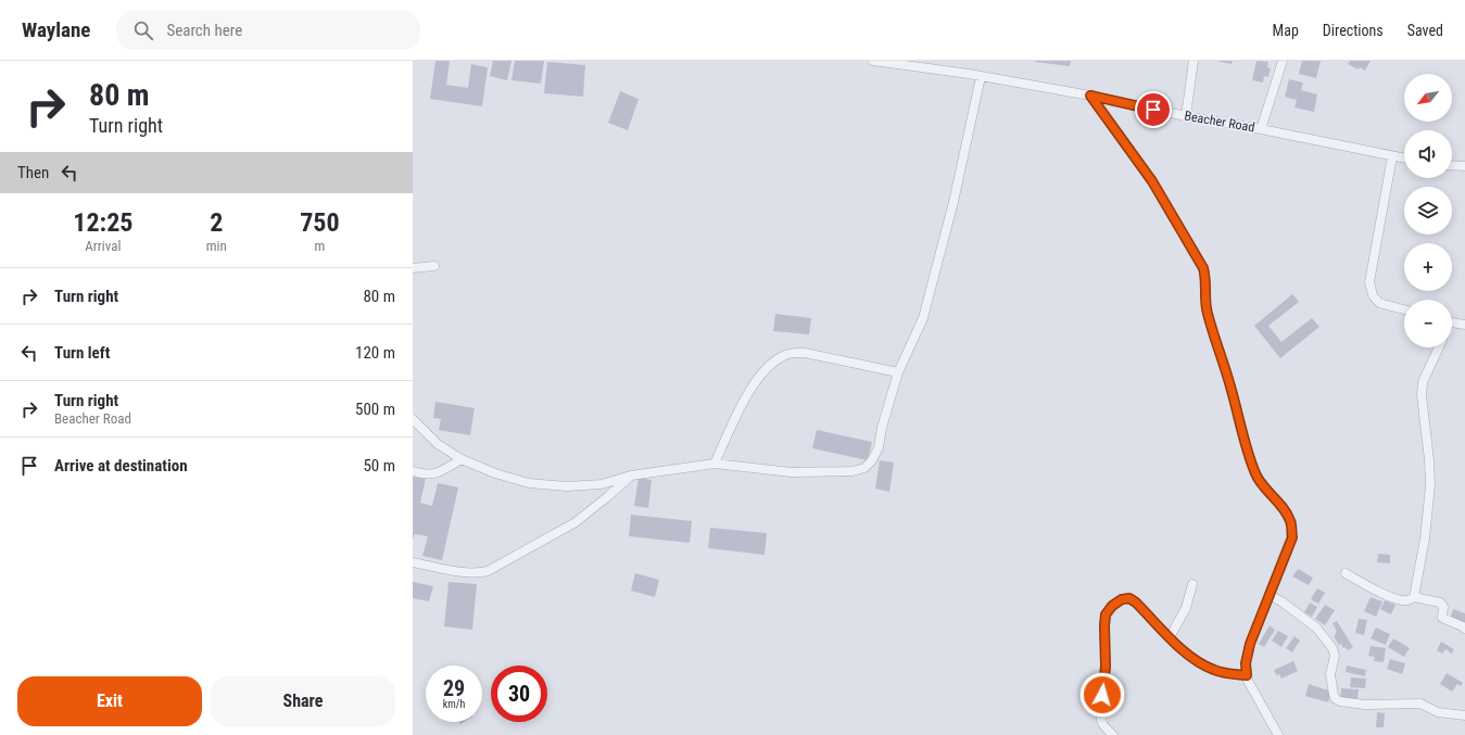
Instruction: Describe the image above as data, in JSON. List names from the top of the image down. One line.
{"streets":{"street":["Beacher Road"]},"north":"bottom left","page":{"header":"Waylane","search":"Search here","nav":["Map","Directions","Saved"],"turn":["80 m","Turn right"],"map_buttons":["+","−"],"then":"Then","eta":["12:25","Arrival","2","min","750","m"],"list":[{"name":"Turn right","value":"80 m"},{"name":"Turn left","value":"120 m"},{"name":"Turn right","note":"Beacher Road","value":"500 m"},{"name":"Arrive at destination","value":"50 m"}],"speed":"29 km/h","limit":"30","buttons":["Exit","Share"]}}
